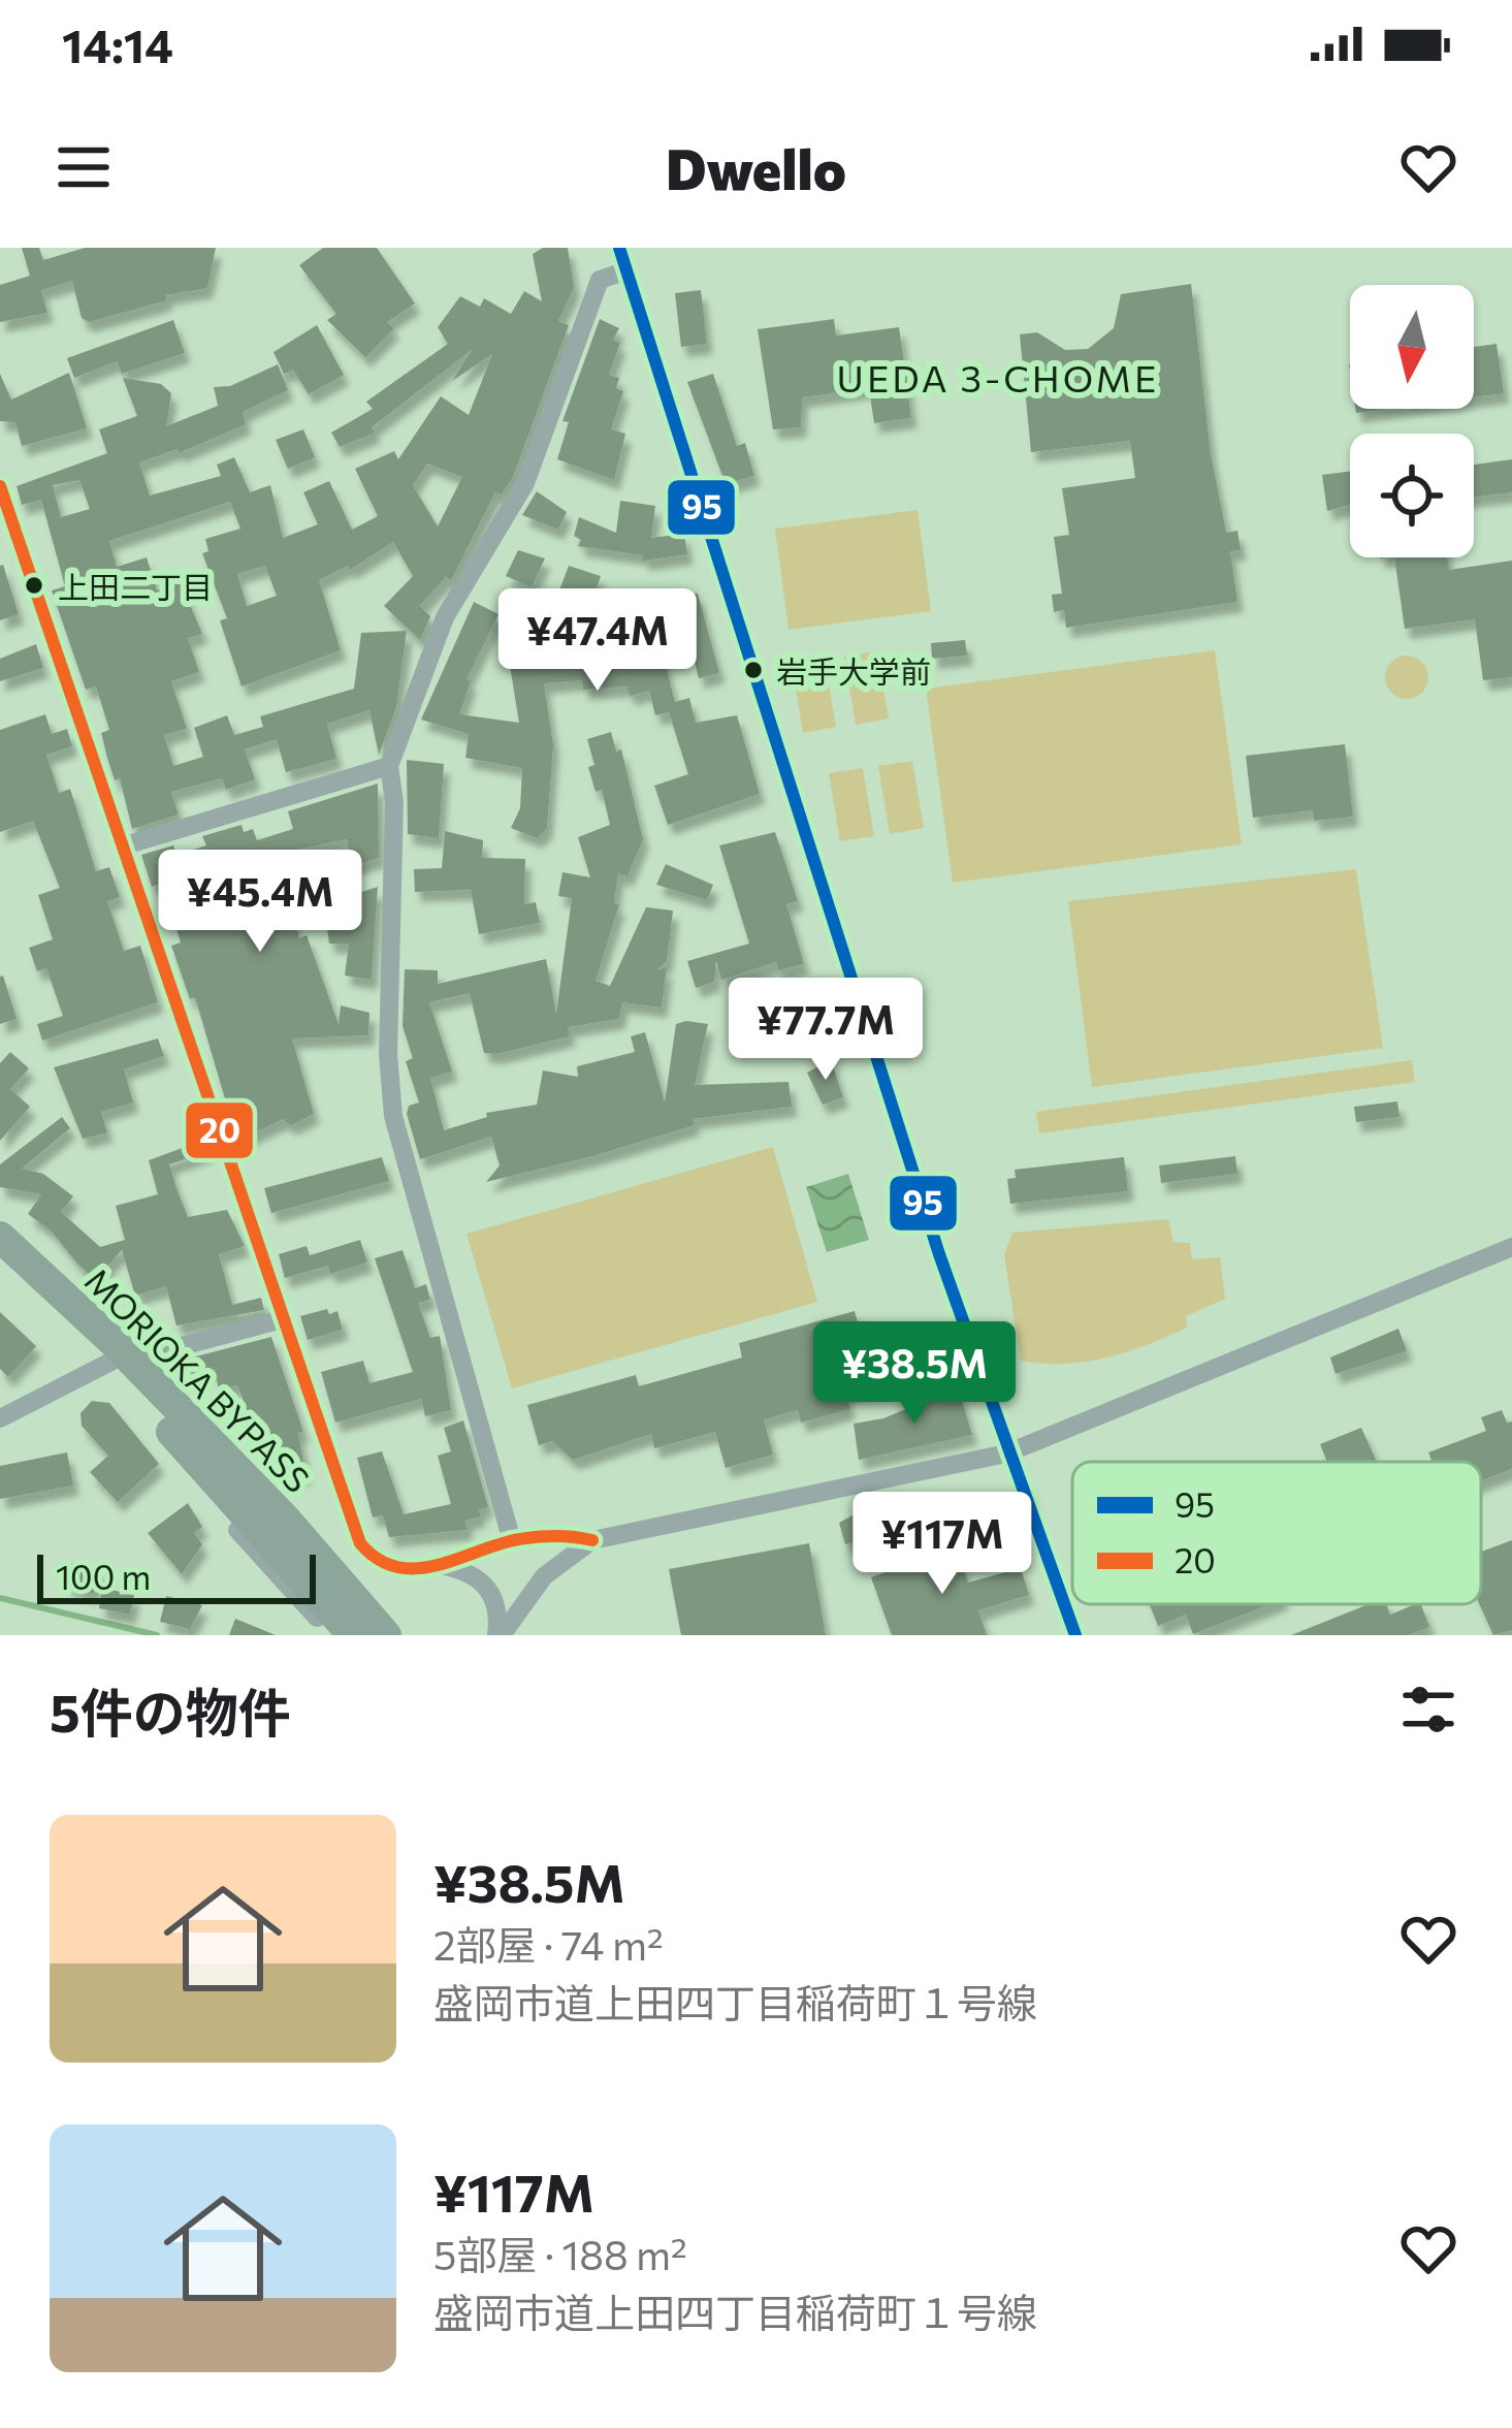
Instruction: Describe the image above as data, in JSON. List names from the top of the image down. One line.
{"streets":{"highway":["MORIOKA BYPASS"]},"districts":["UEDA 3-CHOME"],"places":["上田二丁目","岩手大学前"],"lines":["transit line 95","transit line 20"],"legend":["95","20"],"scale_bar":"100 m","north":"bottom","page":{"status":"14:14","header":"Dwello","price":["¥47.4M","¥45.4M","¥77.7M","¥38.5M","¥117M"],"scale":"100 m","heading":"5件の物件","list":[{"name":"¥38.5M","note":"2部屋 · 74 m² · 盛岡市道上田四丁目稲荷町１号線"},{"name":"¥117M","note":"5部屋 · 188 m² · 盛岡市道上田四丁目稲荷町１号線"}]}}
